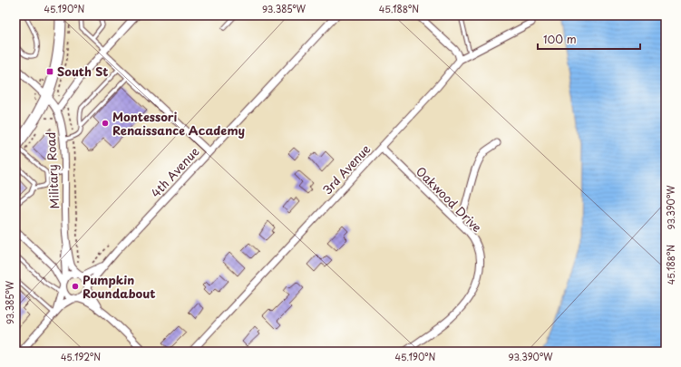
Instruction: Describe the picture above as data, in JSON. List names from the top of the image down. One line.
{"streets":{"street":["3rd Avenue","Military Road","4th Avenue","Oakwood Drive"]},"crossings":[["3rd Avenue","Oakwood Drive"],["Military Road","4th Avenue"]],"places":{"transit":["South St"],"other":["Montessori Renaissance Academy","Pumpkin Roundabout"]},"scale_bar":"100 m","coordinates":["45.190°N","93.385°W","45.188°N","93.390°W","45.192°N"]}
